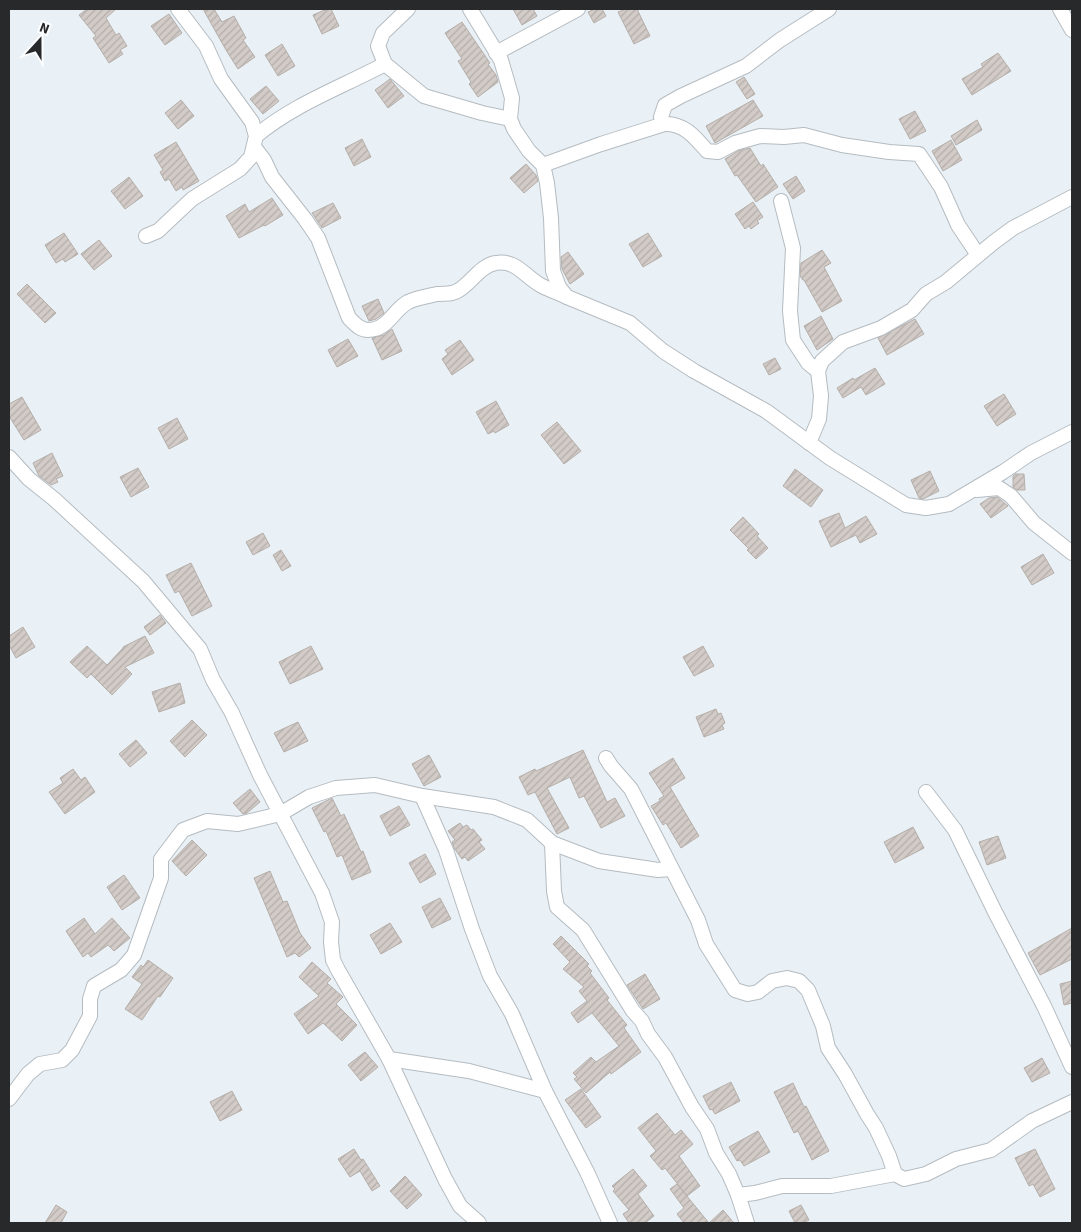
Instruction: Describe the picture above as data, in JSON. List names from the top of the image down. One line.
{"north":"top"}
